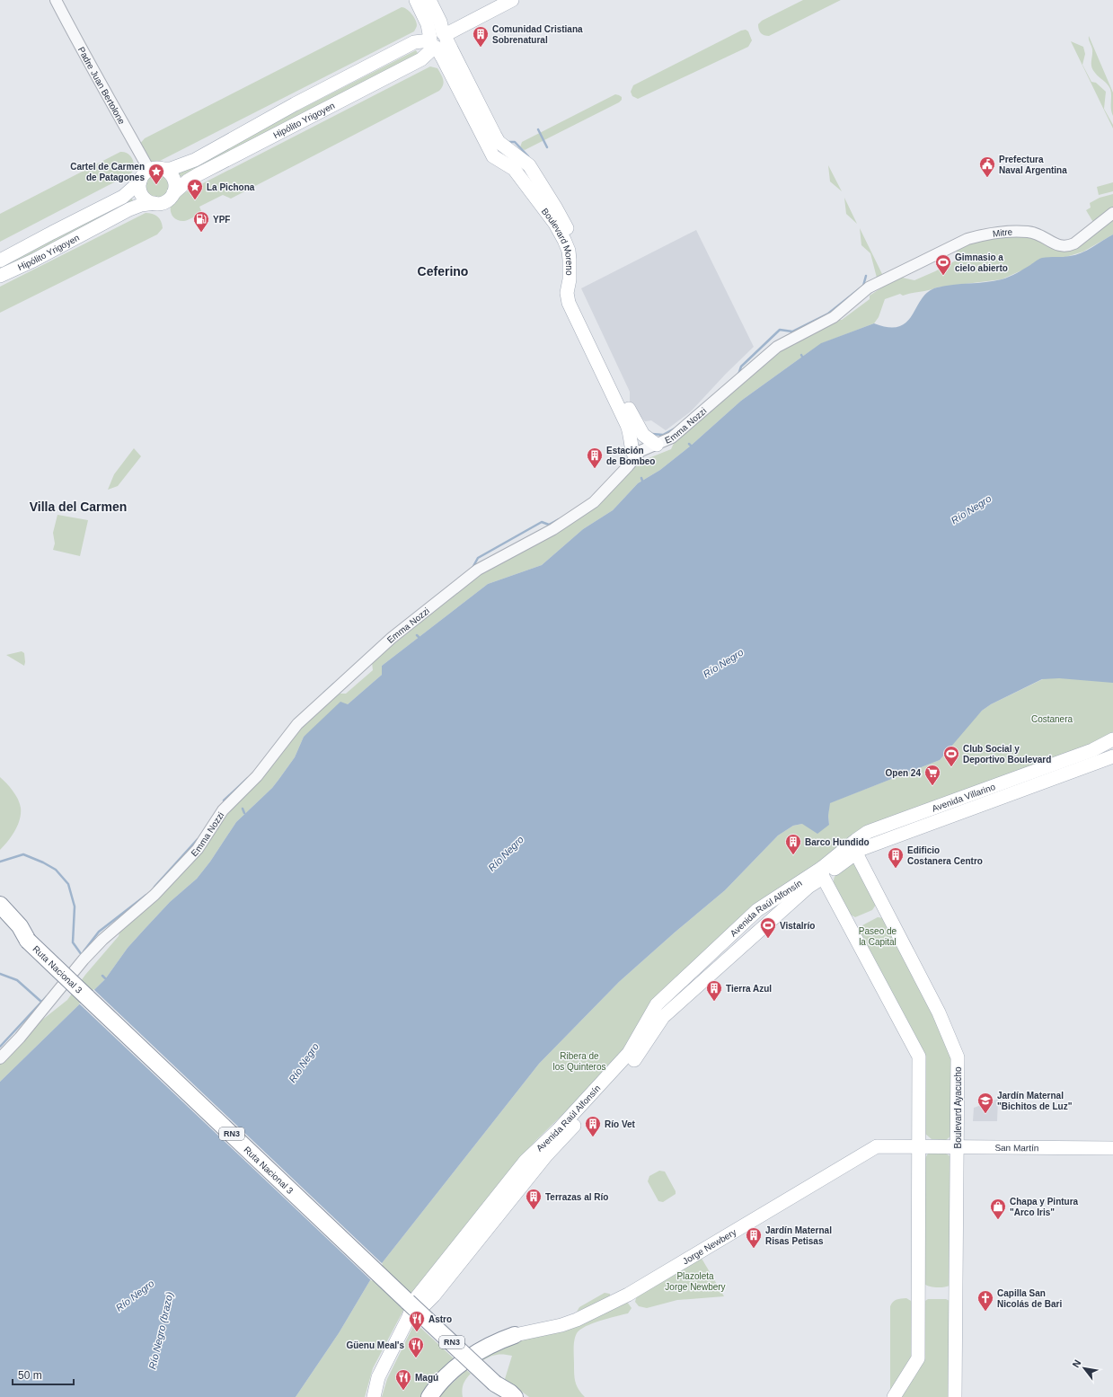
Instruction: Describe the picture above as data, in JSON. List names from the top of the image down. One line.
{"streets":{"highway":["Ruta Nacional 3","RN3"],"main road":["Hipólito Yrigoyen","Boulevard Moreno","Avenida Villarino","Avenida Raúl Alfonsín","Boulevard Ayacucho","San Martín","Jorge Newbery"],"street":["Padre Juan Bertolone","Mitre","Emma Nozzi"]},"crossings":[["Padre Juan Bertolone","Hipólito Yrigoyen"],["Hipólito Yrigoyen","Boulevard Moreno"],["Mitre","Emma Nozzi"],["Boulevard Moreno","Emma Nozzi"],["Avenida Villarino","Avenida Raúl Alfonsín"],["Avenida Villarino","Boulevard Ayacucho"],["Ruta Nacional 3","RN3"],["Boulevard Ayacucho","San Martín"],["San Martín","Jorge Newbery"]],"districts":["Ceferino","Villa del Carmen"],"water":["Río Negro","Río Negro (brazo)"],"parks":["Costanera","Paseo de la Capital","Ribera de los Quinteros","Plazoleta Jorge Newbery"],"places":{"building":["Comunidad Cristiana Sobrenatural","Estación de Bombeo","Barco Hundido","Edificio Costanera Centro","Tierra Azul","Río Vet","Terrazas al Río","Jardín Maternal Risas Petisas"],"public building":["Prefectura Naval Argentina"],"place":["Cartel de Carmen de Patagones","La Pichona"],"fuel station":["YPF"],"sports":["Gimnasio a cielo abierto","Club Social y Deportivo Boulevard","Vistalrío"],"supermarket":["Open 24"],"school or university":["Jardín Maternal \"Bichitos de Luz\""],"shop":["Chapa y Pintura \"Arco Iris\""],"church":["Capilla San Nicolás de Bari"],"restaurant":["Astro","Güenu Meal's","Magú"]},"scale_bar":"50 m","north":"top left"}
